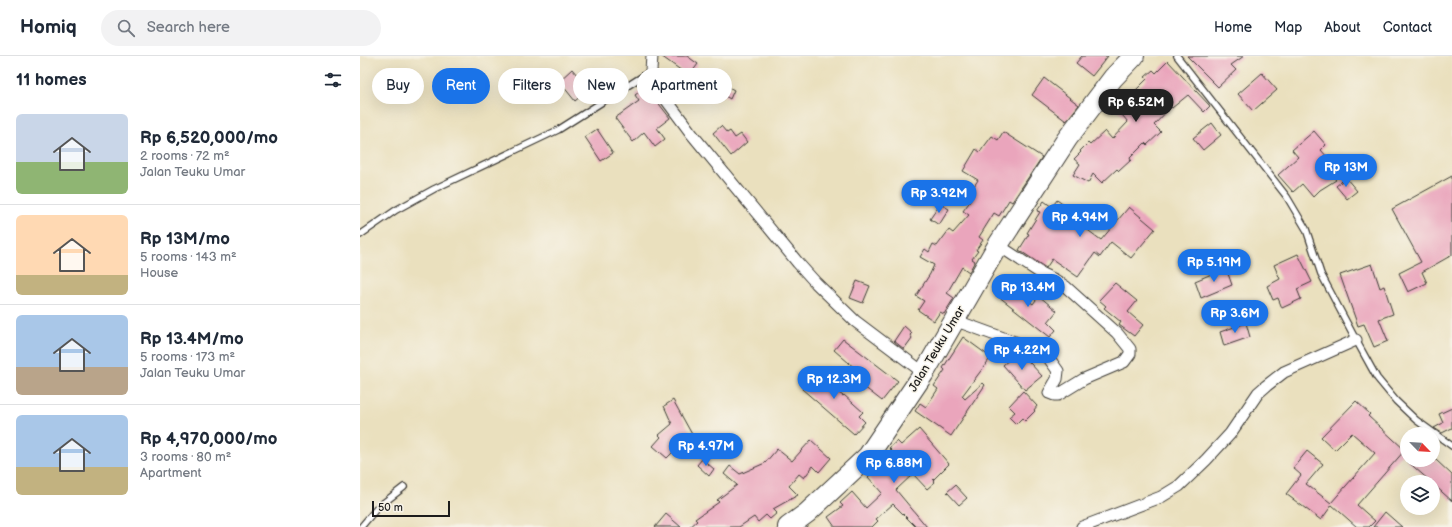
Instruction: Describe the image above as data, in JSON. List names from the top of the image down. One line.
{"streets":{"highway":["Jalan Teuku Umar"]},"scale_bar":"50 m","north":"bottom right","page":{"header":"Homiq","search":"Search here","nav":["Home","Map","About","Contact"],"heading":"11 homes","chip":["Buy","Rent","Filters","New","Apartment"],"price":["Rp 6.52M","Rp 13M","Rp 3.92M","Rp 4.94M","Rp 5.19M","Rp 13.4M","Rp 3.6M","Rp 4.22M","Rp 12.3M","Rp 4.97M","Rp 6.88M"],"list":[{"name":"Rp 6,520,000/mo","note":"2 rooms · 72 m² · Jalan Teuku Umar"},{"name":"Rp 13M/mo","note":"5 rooms · 143 m² · House"},{"name":"Rp 13.4M/mo","note":"5 rooms · 173 m² · Jalan Teuku Umar"},{"name":"Rp 4,970,000/mo","note":"3 rooms · 80 m² · Apartment"}],"scale":"50 m"}}
